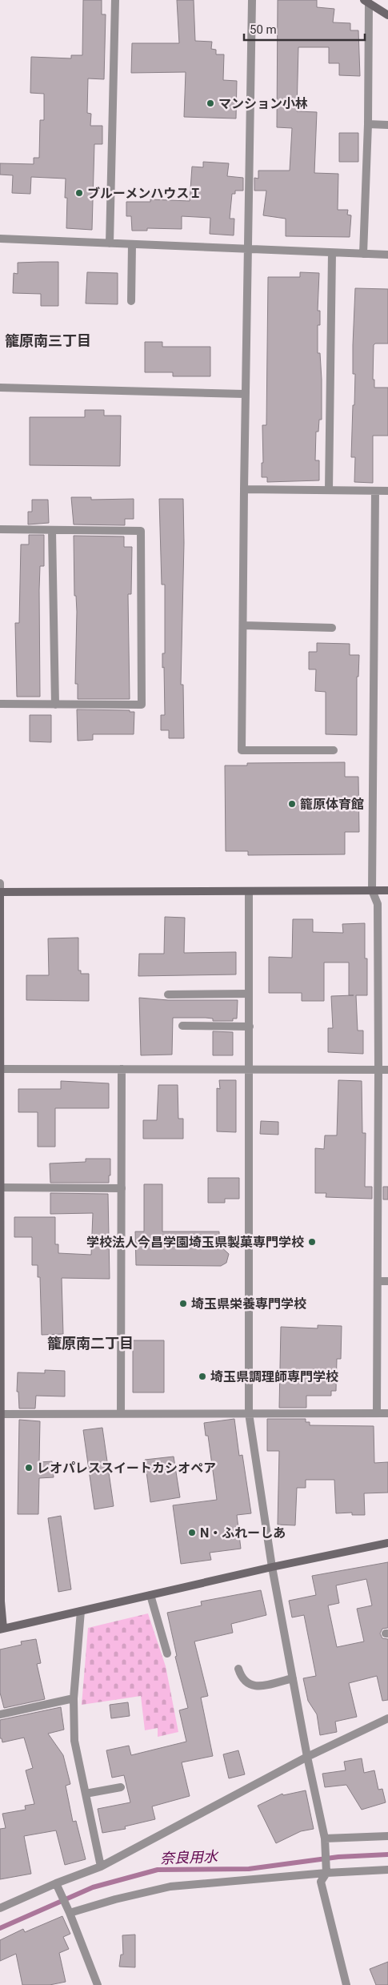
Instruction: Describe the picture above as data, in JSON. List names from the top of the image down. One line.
{"districts":["籠原南三丁目","籠原南二丁目"],"water":["奈良用水"],"places":["マンション小林","ブルーメンハウスＩ","籠原体育館","学校法人今昌学園埼玉県製菓専門学校","埼玉県栄養専門学校","埼玉県調理師専門学校","レオパレススイートカシオペア","N・ふれーしあ"],"scale_bar":"50 m"}
